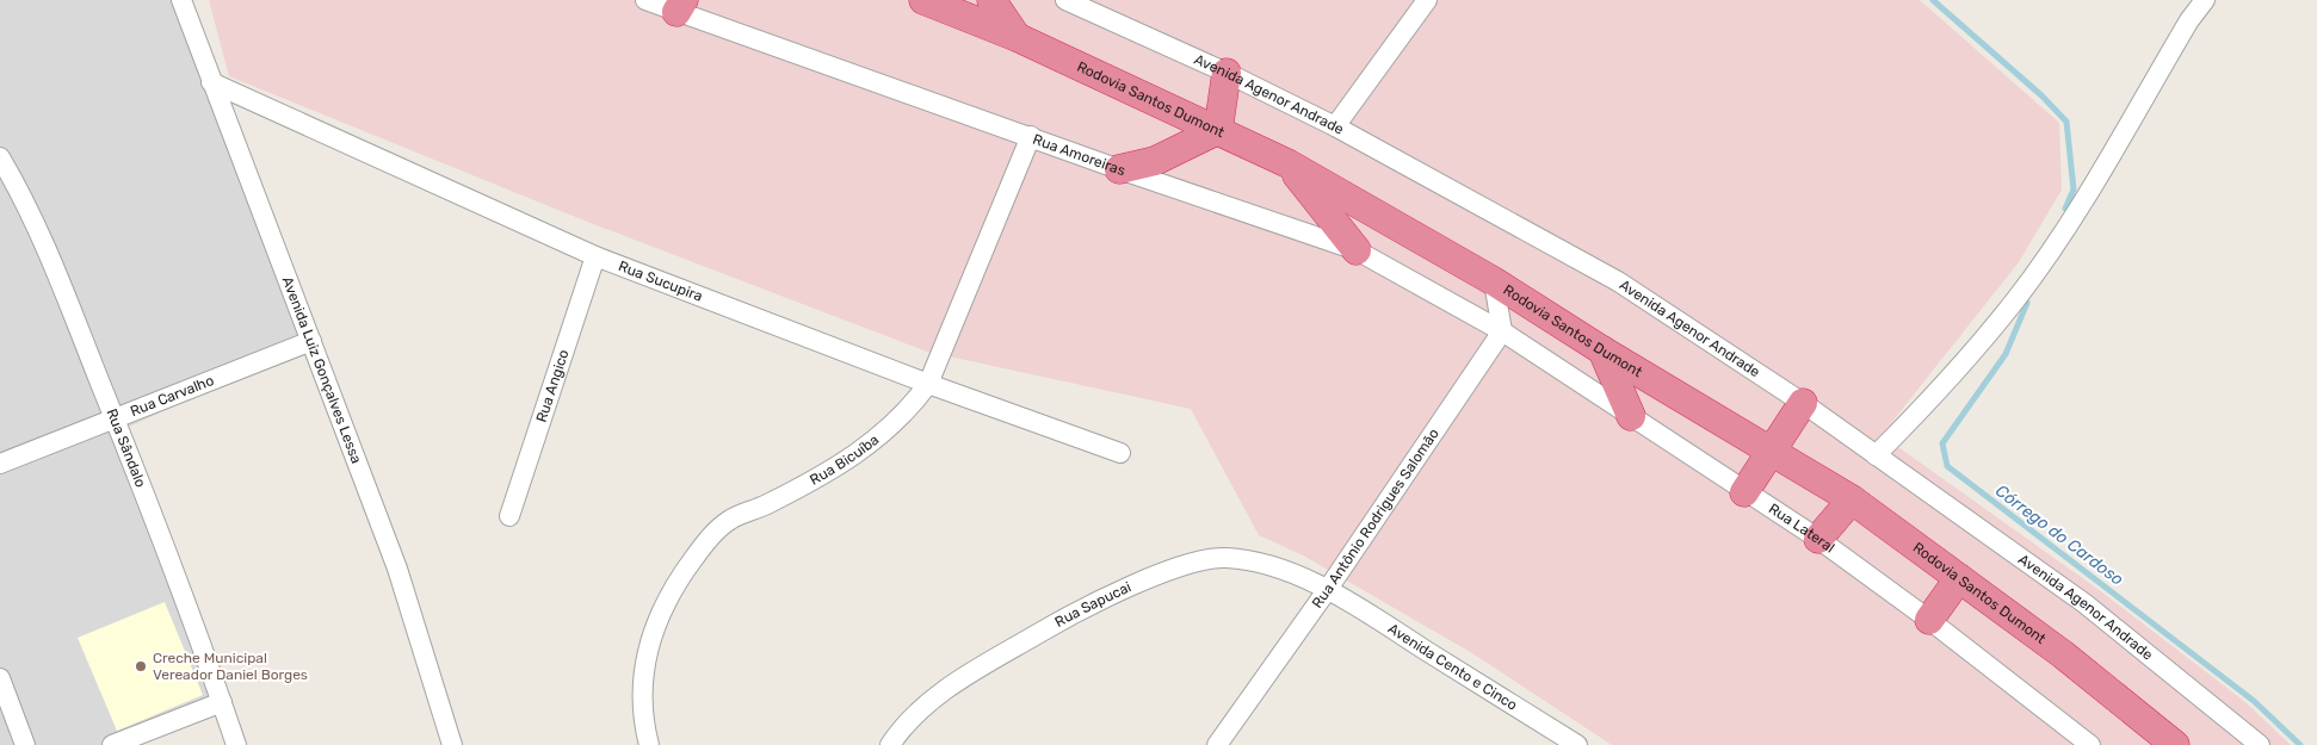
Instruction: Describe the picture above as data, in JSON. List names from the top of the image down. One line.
{"streets":{"highway":["Rodovia Santos Dumont"],"street":["Avenida Agenor Andrade","Rua Amoreiras","Rua Sucupira","Avenida Luiz Gonçalves Lessa","Rua Angico","Rua Carvalho","Rua Sândalo","Rua Bicuíba","Rua Antônio Rodrigues Salomão","Rua Lateral","Rua Sapucai","Avenida Cento e Cinco"]},"crossings":[["Rua Amoreiras","Rua Bicuíba"],["Rua Amoreiras","Rua Antônio Rodrigues Salomão"],["Rua Amoreiras","Rua Lateral"],["Rua Sucupira","Avenida Luiz Gonçalves Lessa"],["Rua Sucupira","Rua Angico"],["Rua Sucupira","Rua Bicuíba"],["Avenida Luiz Gonçalves Lessa","Rua Carvalho"],["Rua Carvalho","Rua Sândalo"],["Rua Antônio Rodrigues Salomão","Rua Lateral"],["Rua Antônio Rodrigues Salomão","Rua Sapucai"],["Rua Antônio Rodrigues Salomão","Avenida Cento e Cinco"],["Rua Sapucai","Avenida Cento e Cinco"]],"water":["Córrego do Cardoso"],"places":["Creche Municipal Vereador Daniel Borges"]}
